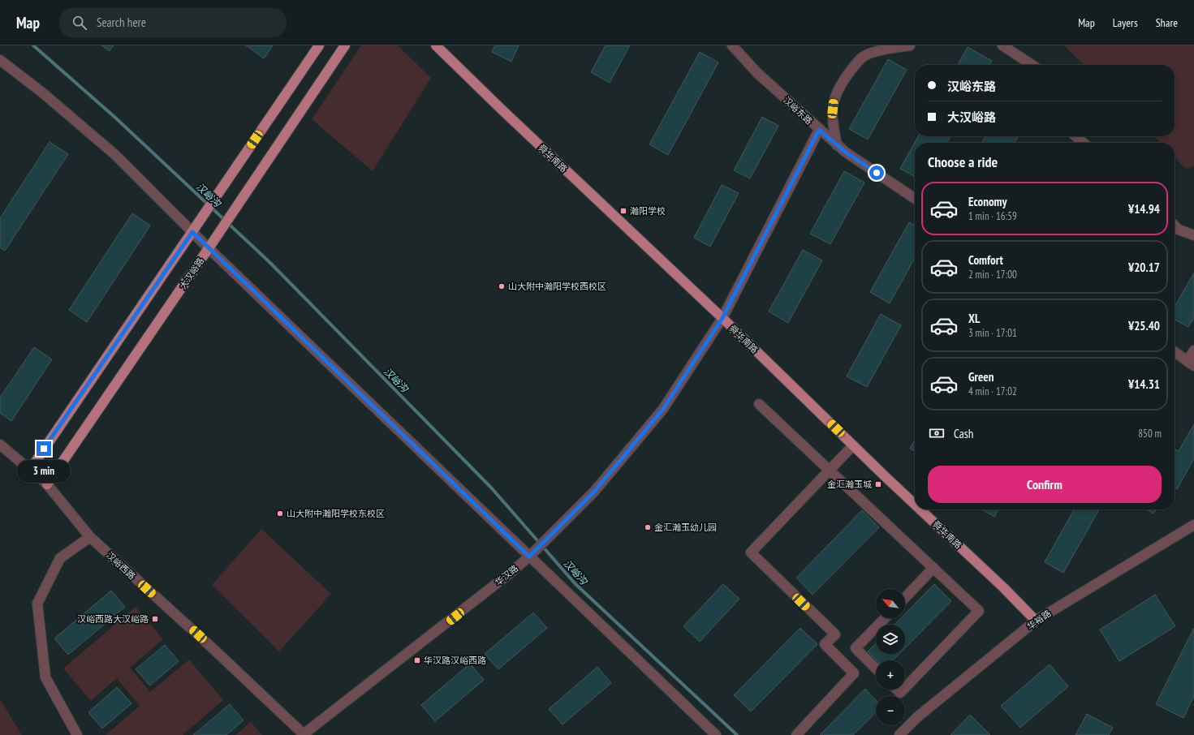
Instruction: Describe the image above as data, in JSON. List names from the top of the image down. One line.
{"streets":{"main road":["舜华南路","大汉峪路"],"street":["汉峪东路","汉峪西路","华汉路","华裕路"]},"crossings":[["汉峪东路","华汉路"],["舜华南路","华汉路"],["舜华南路","华裕路"],["大汉峪路","汉峪西路"],["汉峪西路","华汉路"]],"water":["汉峪沟"],"places":{"transit":["瀚阳学校","金汇瀚玉城","汉峪西路大汉峪路","华汉路汉峪西路"],"other":["山大附中瀚阳学校西校区","山大附中瀚阳学校东校区","金汇瀚玉幼儿园"]},"north":"top left","page":{"header":"Map","search":"Search here","nav":["Map","Layers","Share"],"banner":["汉峪东路","大汉峪路"],"heading":"Choose a ride","list":[{"name":"Economy","note":"1 min · 16:59","value":"¥14.94"},{"name":"Comfort","note":"2 min · 17:00","value":"¥20.17"},{"name":"XL","note":"3 min · 17:01","value":"¥25.40"},{"name":"Green","note":"4 min · 17:02","value":"¥14.31"}],"pay":["Cash","850 m"],"buttons":"Confirm","bubble":"3 min","map_buttons":["+","−"]}}
